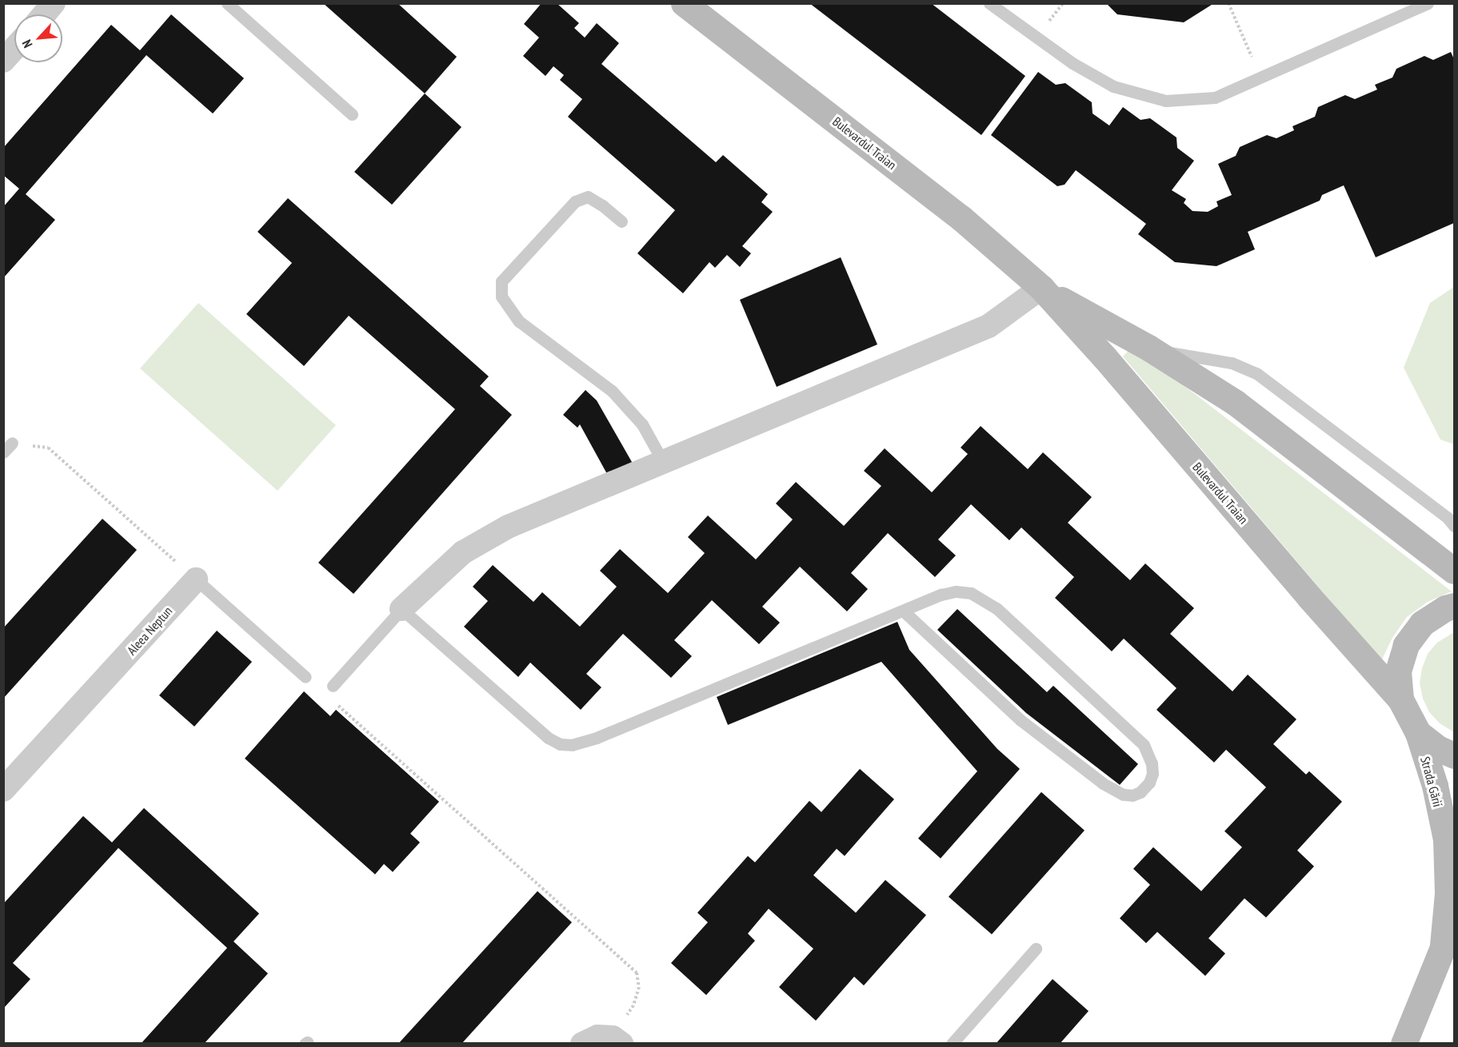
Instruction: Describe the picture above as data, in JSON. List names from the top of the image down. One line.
{"streets":{"street":["Bulevardul Traian","Aleea Neptun","Strada Gării"]},"north":"bottom left"}
